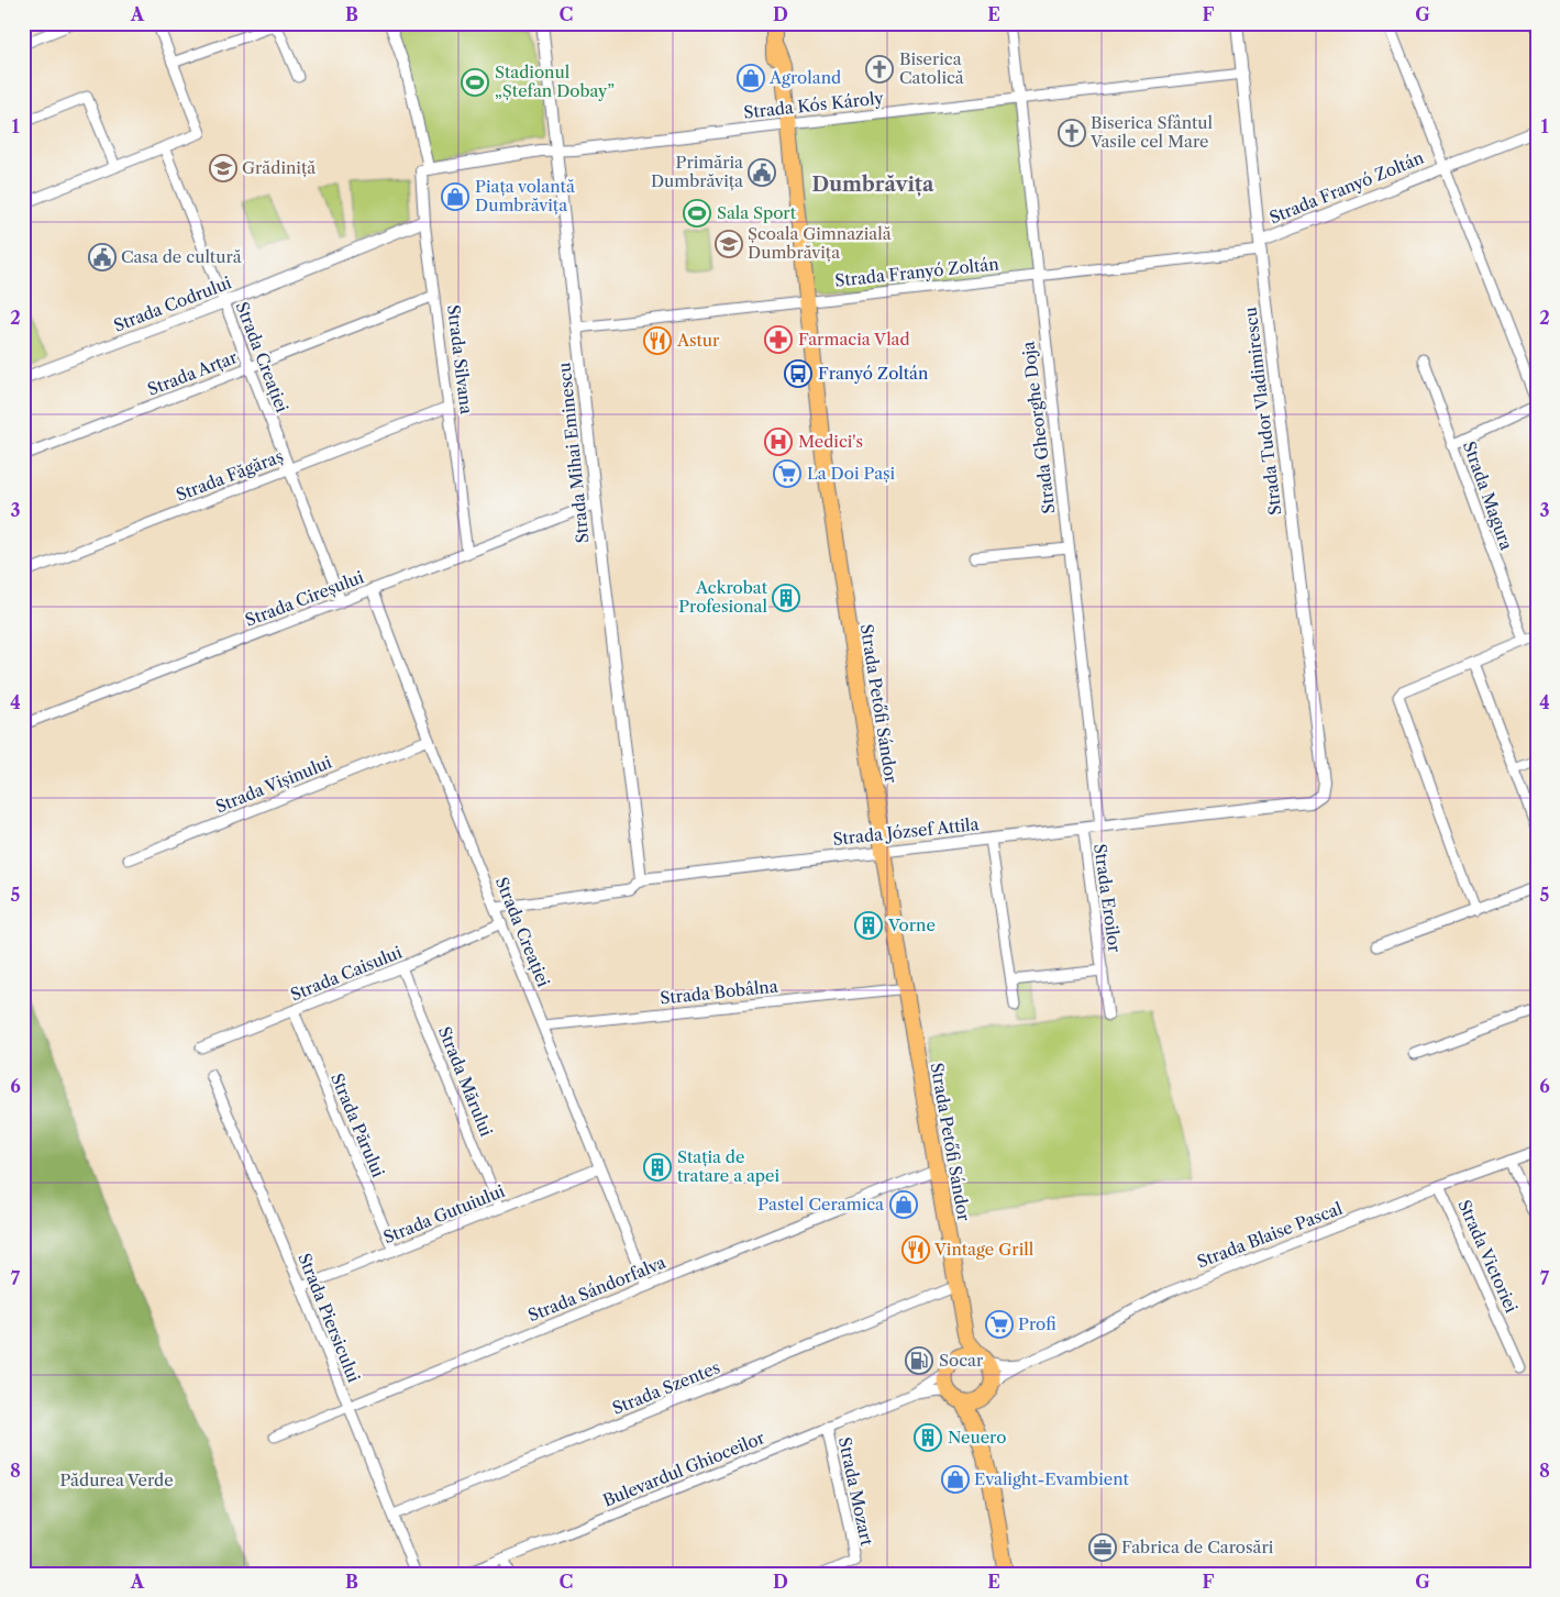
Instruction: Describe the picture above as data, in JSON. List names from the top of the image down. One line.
{"streets":{"main road":["Strada Petőfi Sándor"],"street":["Strada Kós Károly","Strada Franyó Zoltán","Strada Codrului","Strada Creației","Strada Silvana","Strada Arțar","Strada Tudor Vladimirescu","Strada Gheorghe Doja","Strada Mihai Eminescu","Strada Făgăraș","Strada Magura","Strada Cireșului","Strada Vișinului","Strada József Attila","Strada Eroilor","Strada Caisului","Strada Bobâlna","Strada Mărului","Strada Părului","Strada Gutuiului","Strada Blaise Pascal","Strada Victoriei","Strada Sándorfalva","Strada Piersicului","Strada Szentes","Bulevardul Ghioceilor","Strada Mozart"]},"crossings":[["Strada Kós Károly","Strada Silvana"],["Strada Kós Károly","Strada Tudor Vladimirescu"],["Strada Kós Károly","Strada Gheorghe Doja"],["Strada Kós Károly","Strada Mihai Eminescu"],["Strada Kós Károly","Strada Petőfi Sándor"],["Strada Franyó Zoltán","Strada Tudor Vladimirescu"],["Strada Franyó Zoltán","Strada Gheorghe Doja"],["Strada Franyó Zoltán","Strada Mihai Eminescu"],["Strada Franyó Zoltán","Strada Petőfi Sándor"],["Strada Codrului","Strada Creației"],["Strada Codrului","Strada Silvana"],["Strada Creației","Strada Arțar"],["Strada Creației","Strada Făgăraș"],["Strada Creației","Strada Cireșului"],["Strada Creației","Strada Vișinului"],["Strada Creației","Strada József Attila"],["Strada Creației","Strada Caisului"],["Strada Creației","Strada Bobâlna"],["Strada Creației","Strada Gutuiului"],["Strada Creației","Strada Sándorfalva"],["Strada Silvana","Strada Arțar"],["Strada Silvana","Strada Făgăraș"],["Strada Silvana","Strada Cireșului"],["Strada Tudor Vladimirescu","Strada József Attila"],["Strada Gheorghe Doja","Strada József Attila"],["Strada Mihai Eminescu","Strada Cireșului"],["Strada Mihai Eminescu","Strada József Attila"],["Strada Petőfi Sándor","Strada József Attila"],["Strada Petőfi Sándor","Strada Bobâlna"],["Strada Petőfi Sándor","Strada Blaise Pascal"],["Strada Petőfi Sándor","Strada Sándorfalva"],["Strada Petőfi Sándor","Strada Szentes"],["Strada Petőfi Sándor","Bulevardul Ghioceilor"],["Strada József Attila","Strada Eroilor"],["Strada Caisului","Strada Mărului"],["Strada Caisului","Strada Părului"],["Strada Mărului","Strada Gutuiului"],["Strada Părului","Strada Gutuiului"],["Strada Gutuiului","Strada Piersicului"],["Strada Blaise Pascal","Strada Victoriei"],["Strada Blaise Pascal","Bulevardul Ghioceilor"],["Strada Sándorfalva","Strada Piersicului"],["Strada Piersicului","Strada Szentes"],["Bulevardul Ghioceilor","Strada Mozart"]],"districts":["Dumbrăvița"],"parks":["Pădurea Verde"],"places":{"church":["Biserica Catolică","Biserica Sfântul Vasile cel Mare"],"shop":["Agroland","Piața volantă Dumbrăvița","Pastel Ceramica","Evalight-Evambient"],"sports":["Stadionul „Ștefan Dobay”","Sala Sport"],"school or university":["Grădiniță","Școala Gimnazială Dumbrăvița"],"public building":["Primăria Dumbrăvița","Casa de cultură"],"pharmacy":["Farmacia Vlad"],"restaurant":["Astur","Vintage Grill"],"bus stop":["Franyó Zoltán"],"hospital":["Medici's"],"supermarket":["La Doi Pași","Profi"],"building":["Ackrobat Profesional","Vorne","Stația de tratare a apei","Neuero"],"fuel station":["Socar"],"office":["Fabrica de Carosări"]},"grid":{"columns":["A","B","C","D","E","F","G"],"rows":["1","2","3","4","5","6","7","8"]}}
